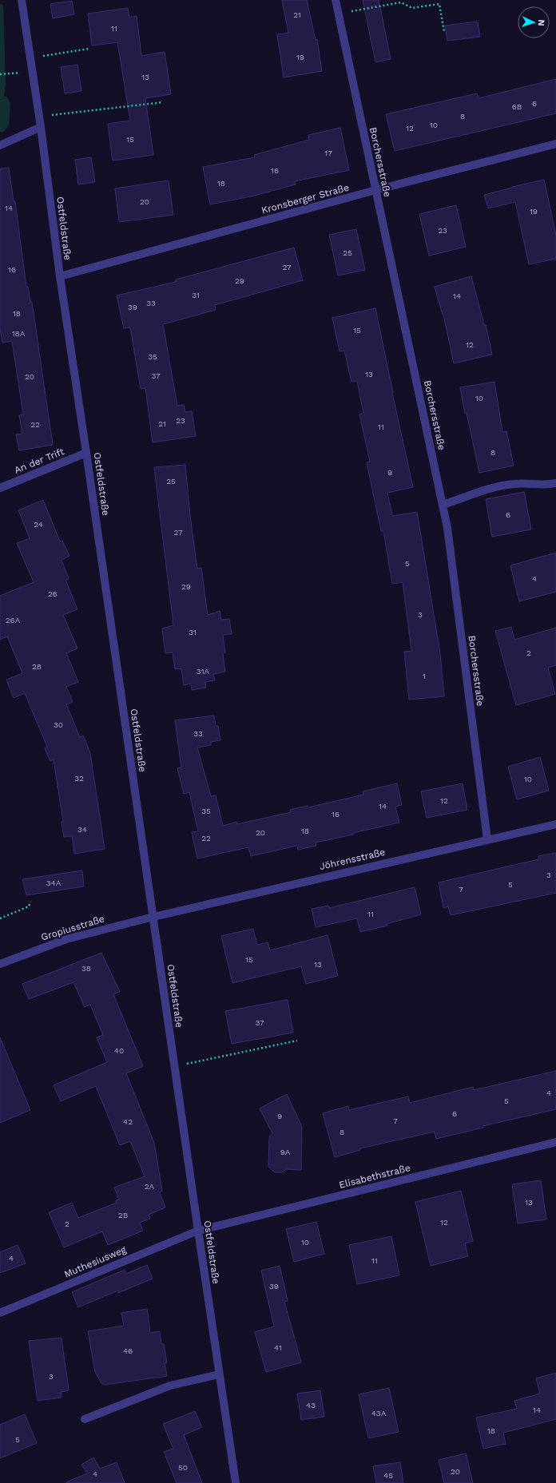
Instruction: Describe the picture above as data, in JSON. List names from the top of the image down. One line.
{"streets":{"street":["Borchersstraße","Kronsberger Straße","Ostfeldstraße","An der Trift","Jöhrensstraße","Gropiusstraße","Elisabethstraße","Muthesiusweg"]},"crossings":[["Borchersstraße","Kronsberger Straße"],["Borchersstraße","Jöhrensstraße"],["Kronsberger Straße","Ostfeldstraße"],["Ostfeldstraße","An der Trift"],["Ostfeldstraße","Jöhrensstraße"],["Ostfeldstraße","Gropiusstraße"],["Ostfeldstraße","Elisabethstraße"],["Ostfeldstraße","Muthesiusweg"],["Jöhrensstraße","Gropiusstraße"],["Elisabethstraße","Muthesiusweg"]],"house_numbers":["21","11","19","13","6","6B","8","10","12","15","17","16","18","20","14","19","23","25","27","16","29","31","14","33","39","18","15","18A","12","35","13","37","20","10","23","21","22","11","8","9","25","6","24","27","5","4","29","26","3","26A","31","2","28","31A","1","30","33","32","10","12","14","35","16","34","18","20","22","3","34A","5","7","11","15","13","38","37","40","4","5","6","9","7","42","8","9A","2A","13","2B","12","2","10","4","11","39","41","46","3","43","14","43A","18","5","50","20","4","45"],"north":"right"}
